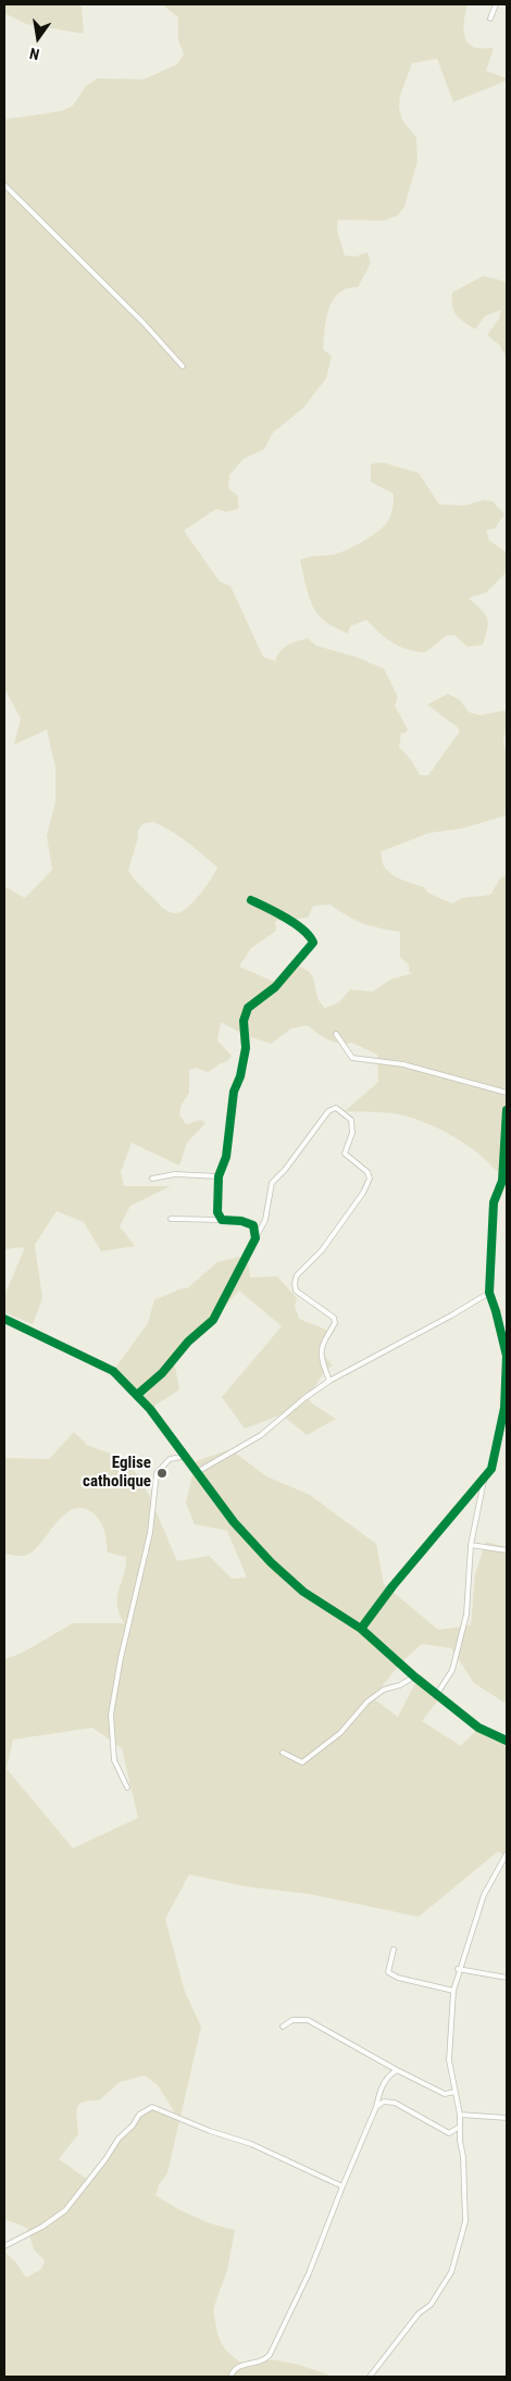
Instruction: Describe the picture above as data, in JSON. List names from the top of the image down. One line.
{"places":["Eglise catholique"],"north":"bottom"}
